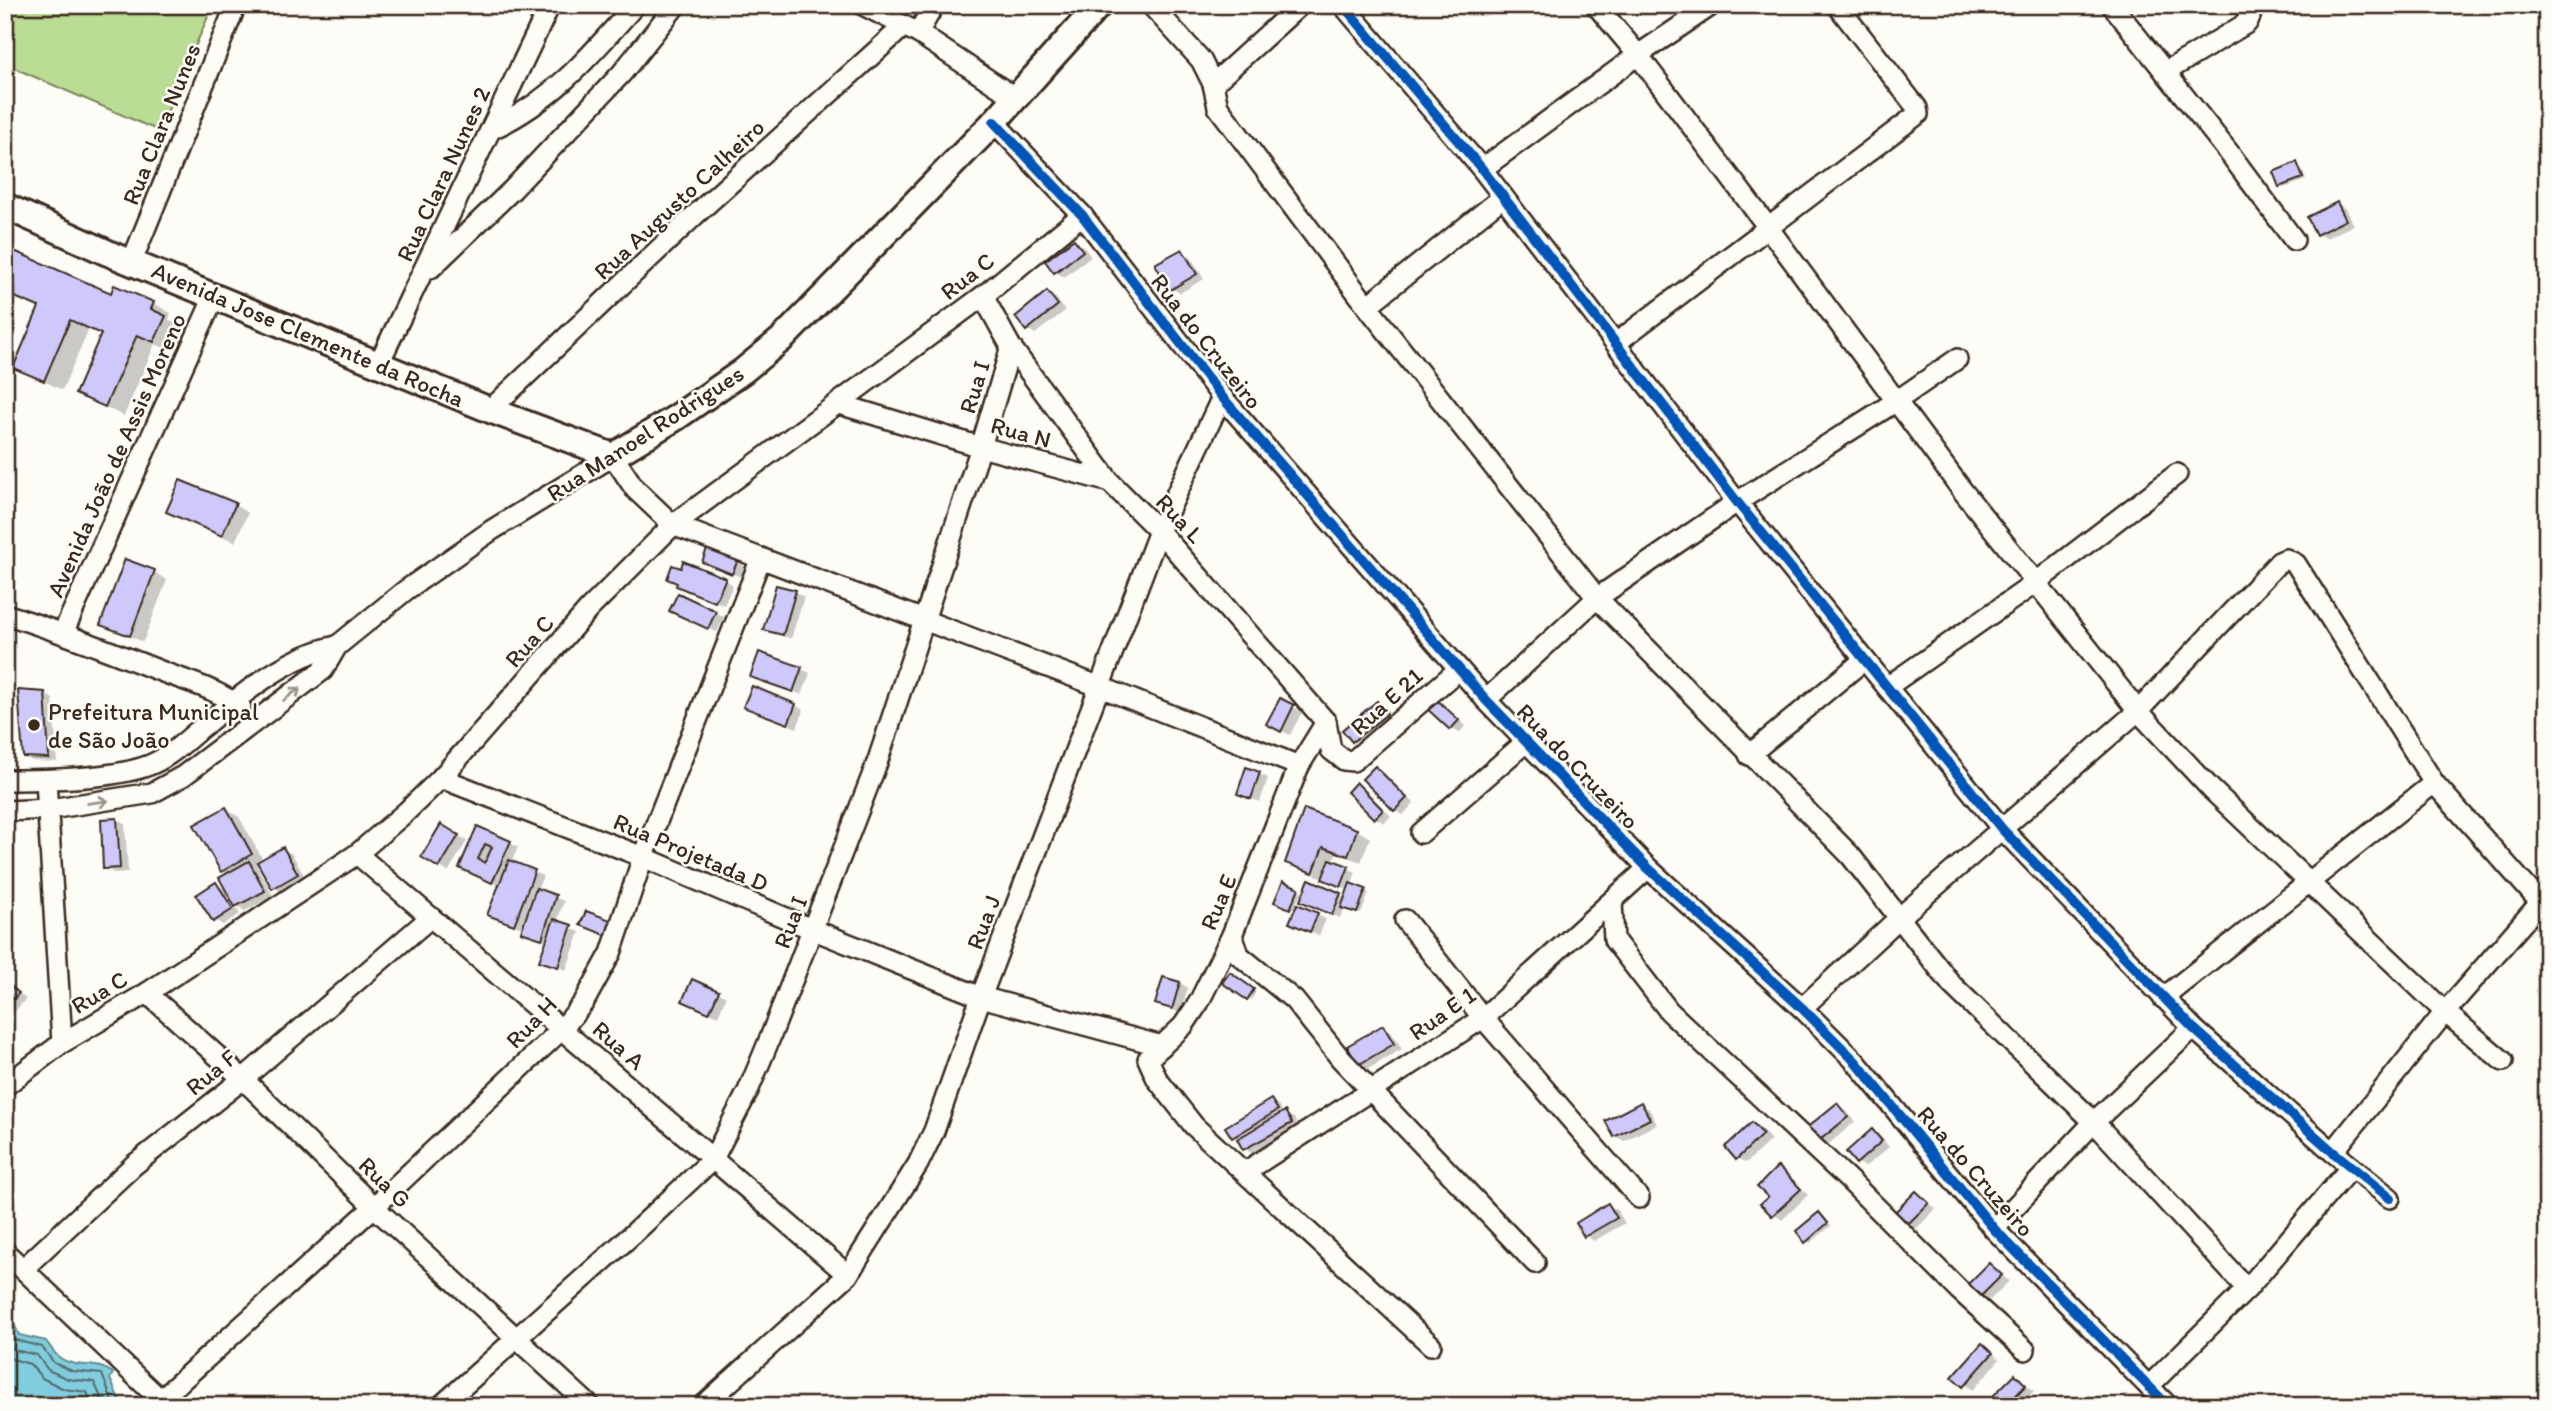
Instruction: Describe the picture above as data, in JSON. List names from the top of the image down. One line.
{"streets":{"street":["Rua Clara Nunes","Rua Clara Nunes 2","Rua Augusto Calheiro","Rua C","Avenida Jose Clemente da Rocha","Rua do Cruzeiro","Rua I","Rua N","Rua Manoel Rodrigues","Avenida João de Assis Moreno","Rua L","Rua E 21","Rua Projetada D","Rua E","Rua J","Rua E 1","Rua H","Rua A","Rua F","Rua G"]},"crossings":[["Rua Clara Nunes","Avenida Jose Clemente da Rocha"],["Rua Clara Nunes 2","Avenida Jose Clemente da Rocha"],["Rua Augusto Calheiro","Avenida Jose Clemente da Rocha"],["Rua C","Rua do Cruzeiro"],["Rua C","Rua N"],["Rua C","Rua L"],["Rua C","Rua Projetada D"],["Rua C","Rua A"],["Rua C","Rua G"],["Avenida Jose Clemente da Rocha","Rua Manoel Rodrigues"],["Avenida Jose Clemente da Rocha","Avenida João de Assis Moreno"],["Rua do Cruzeiro","Rua Manoel Rodrigues"],["Rua do Cruzeiro","Rua E 21"],["Rua do Cruzeiro","Rua J"],["Rua do Cruzeiro","Rua E 1"],["Rua I","Rua N"],["Rua I","Rua L"],["Rua I","Rua Projetada D"],["Rua I","Rua A"],["Rua I","Rua G"],["Rua N","Rua L"],["Rua L","Rua E 21"],["Rua L","Rua J"],["Rua Projetada D","Rua E"],["Rua Projetada D","Rua J"],["Rua Projetada D","Rua H"],["Rua J","Rua A"],["Rua H","Rua A"],["Rua H","Rua G"],["Rua A","Rua F"],["Rua F","Rua G"]],"places":["Prefeitura Municipal de São João"]}
